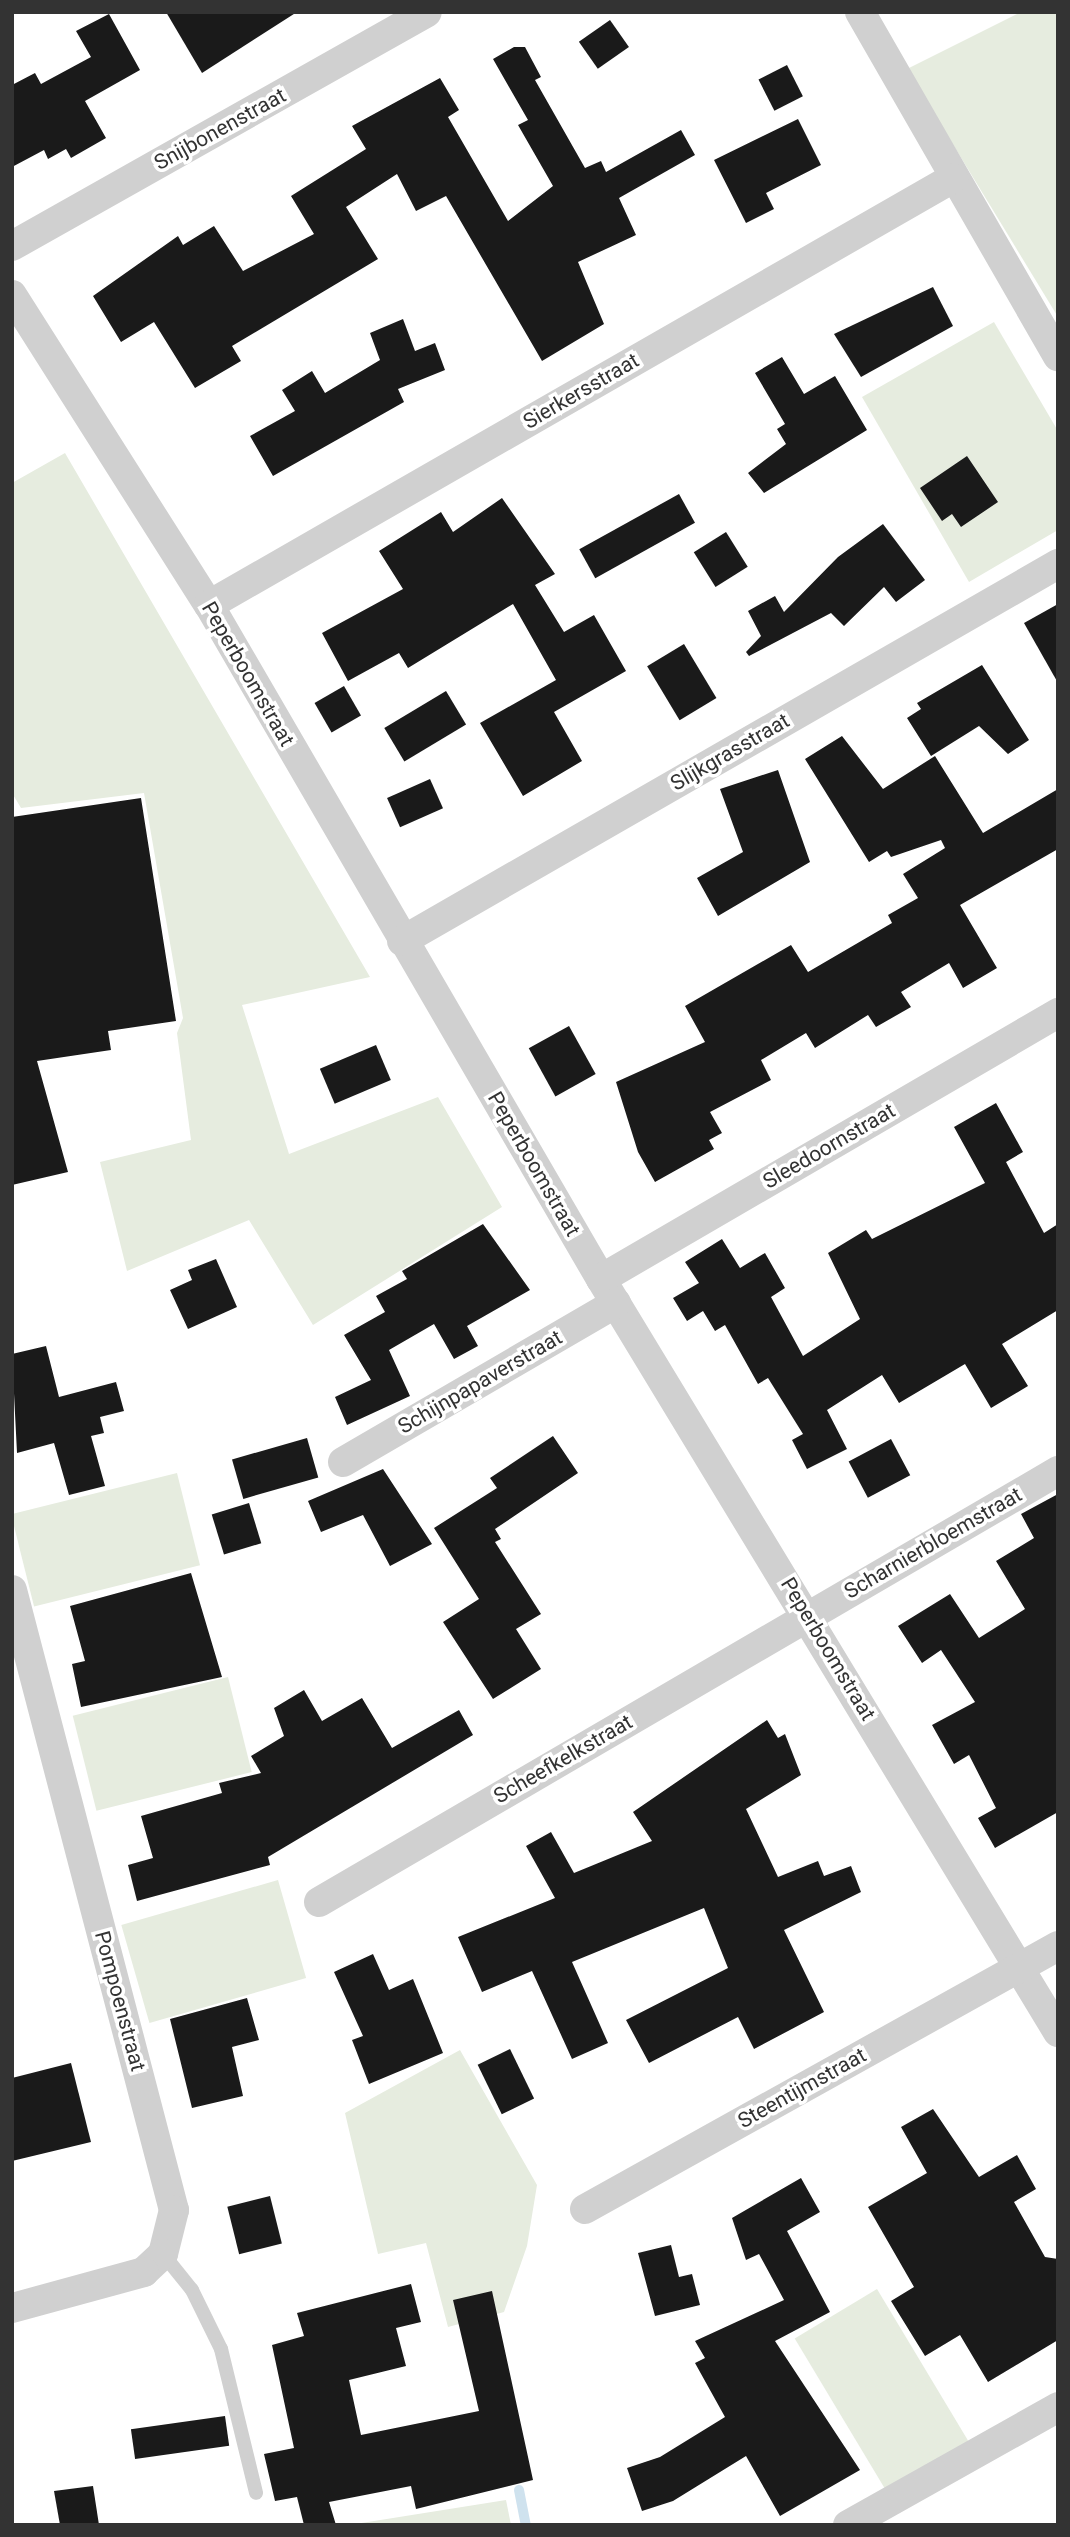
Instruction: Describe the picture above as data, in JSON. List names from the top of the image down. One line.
{"streets":{"street":["Snijbonenstraat","Sierkersstraat","Peperboomstraat","Slijkgrasstraat","Sleedoornstraat","Schijnpapaverstraat","Scharnierbloemstraat","Scheefkelkstraat","Pompoenstraat","Steentijmstraat"]},"crossings":[["Sierkersstraat","Peperboomstraat"],["Peperboomstraat","Slijkgrasstraat"],["Peperboomstraat","Sleedoornstraat"],["Peperboomstraat","Schijnpapaverstraat"],["Peperboomstraat","Scharnierbloemstraat"],["Peperboomstraat","Scheefkelkstraat"],["Peperboomstraat","Steentijmstraat"],["Sleedoornstraat","Schijnpapaverstraat"],["Scharnierbloemstraat","Scheefkelkstraat"]]}
